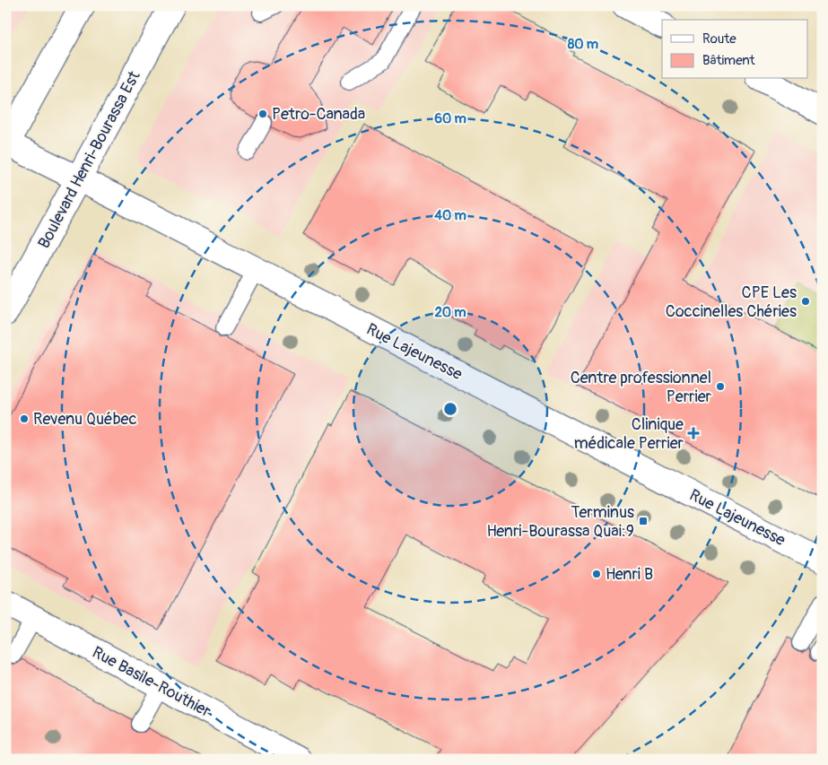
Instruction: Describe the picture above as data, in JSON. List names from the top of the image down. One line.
{"streets":{"main road":["Boulevard Henri-Bourassa Est","Rue Lajeunesse","Rue Basile-Routhier"]},"crossings":[["Boulevard Henri-Bourassa Est","Rue Lajeunesse"]],"places":{"other":["Petro-Canada","CPE Les Coccinelles Chéries","Centre professionnel Perrier","Revenu Québec","Henri B"],"health":["Clinique médicale Perrier"],"transit":["Terminus Henri-Bourassa Quai:9"]},"legend":["Route","Bâtiment"],"rings":["80 m","60 m","40 m","20 m"]}
